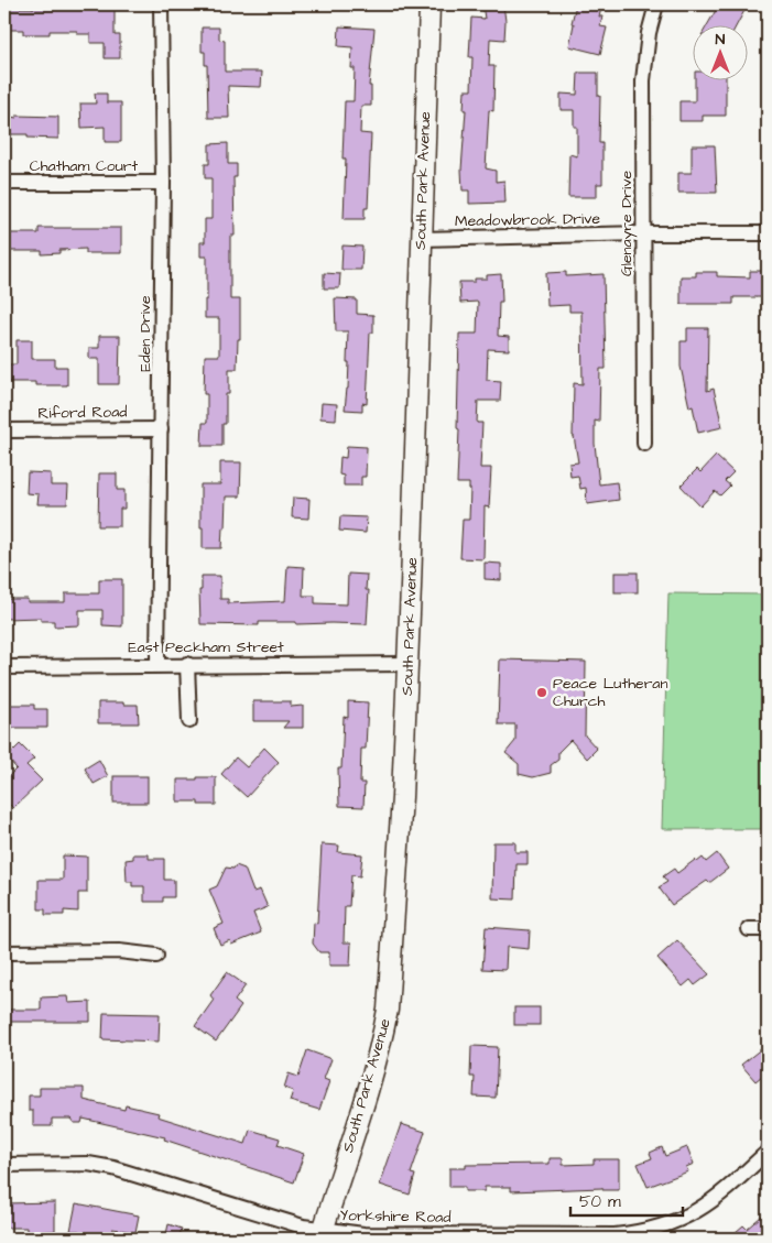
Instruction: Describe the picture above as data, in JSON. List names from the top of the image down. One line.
{"streets":{"main road":["South Park Avenue"],"street":["Chatham Court","Meadowbrook Drive","Glenayre Drive","Eden Drive","Riford Road","East Peckham Street","Yorkshire Road"]},"crossings":[["Chatham Court","Eden Drive"],["South Park Avenue","Meadowbrook Drive"],["South Park Avenue","East Peckham Street"],["South Park Avenue","Yorkshire Road"],["Meadowbrook Drive","Glenayre Drive"],["Eden Drive","Riford Road"],["Eden Drive","East Peckham Street"]],"places":["Peace Lutheran Church"],"scale_bar":"50 m","north":"top"}
